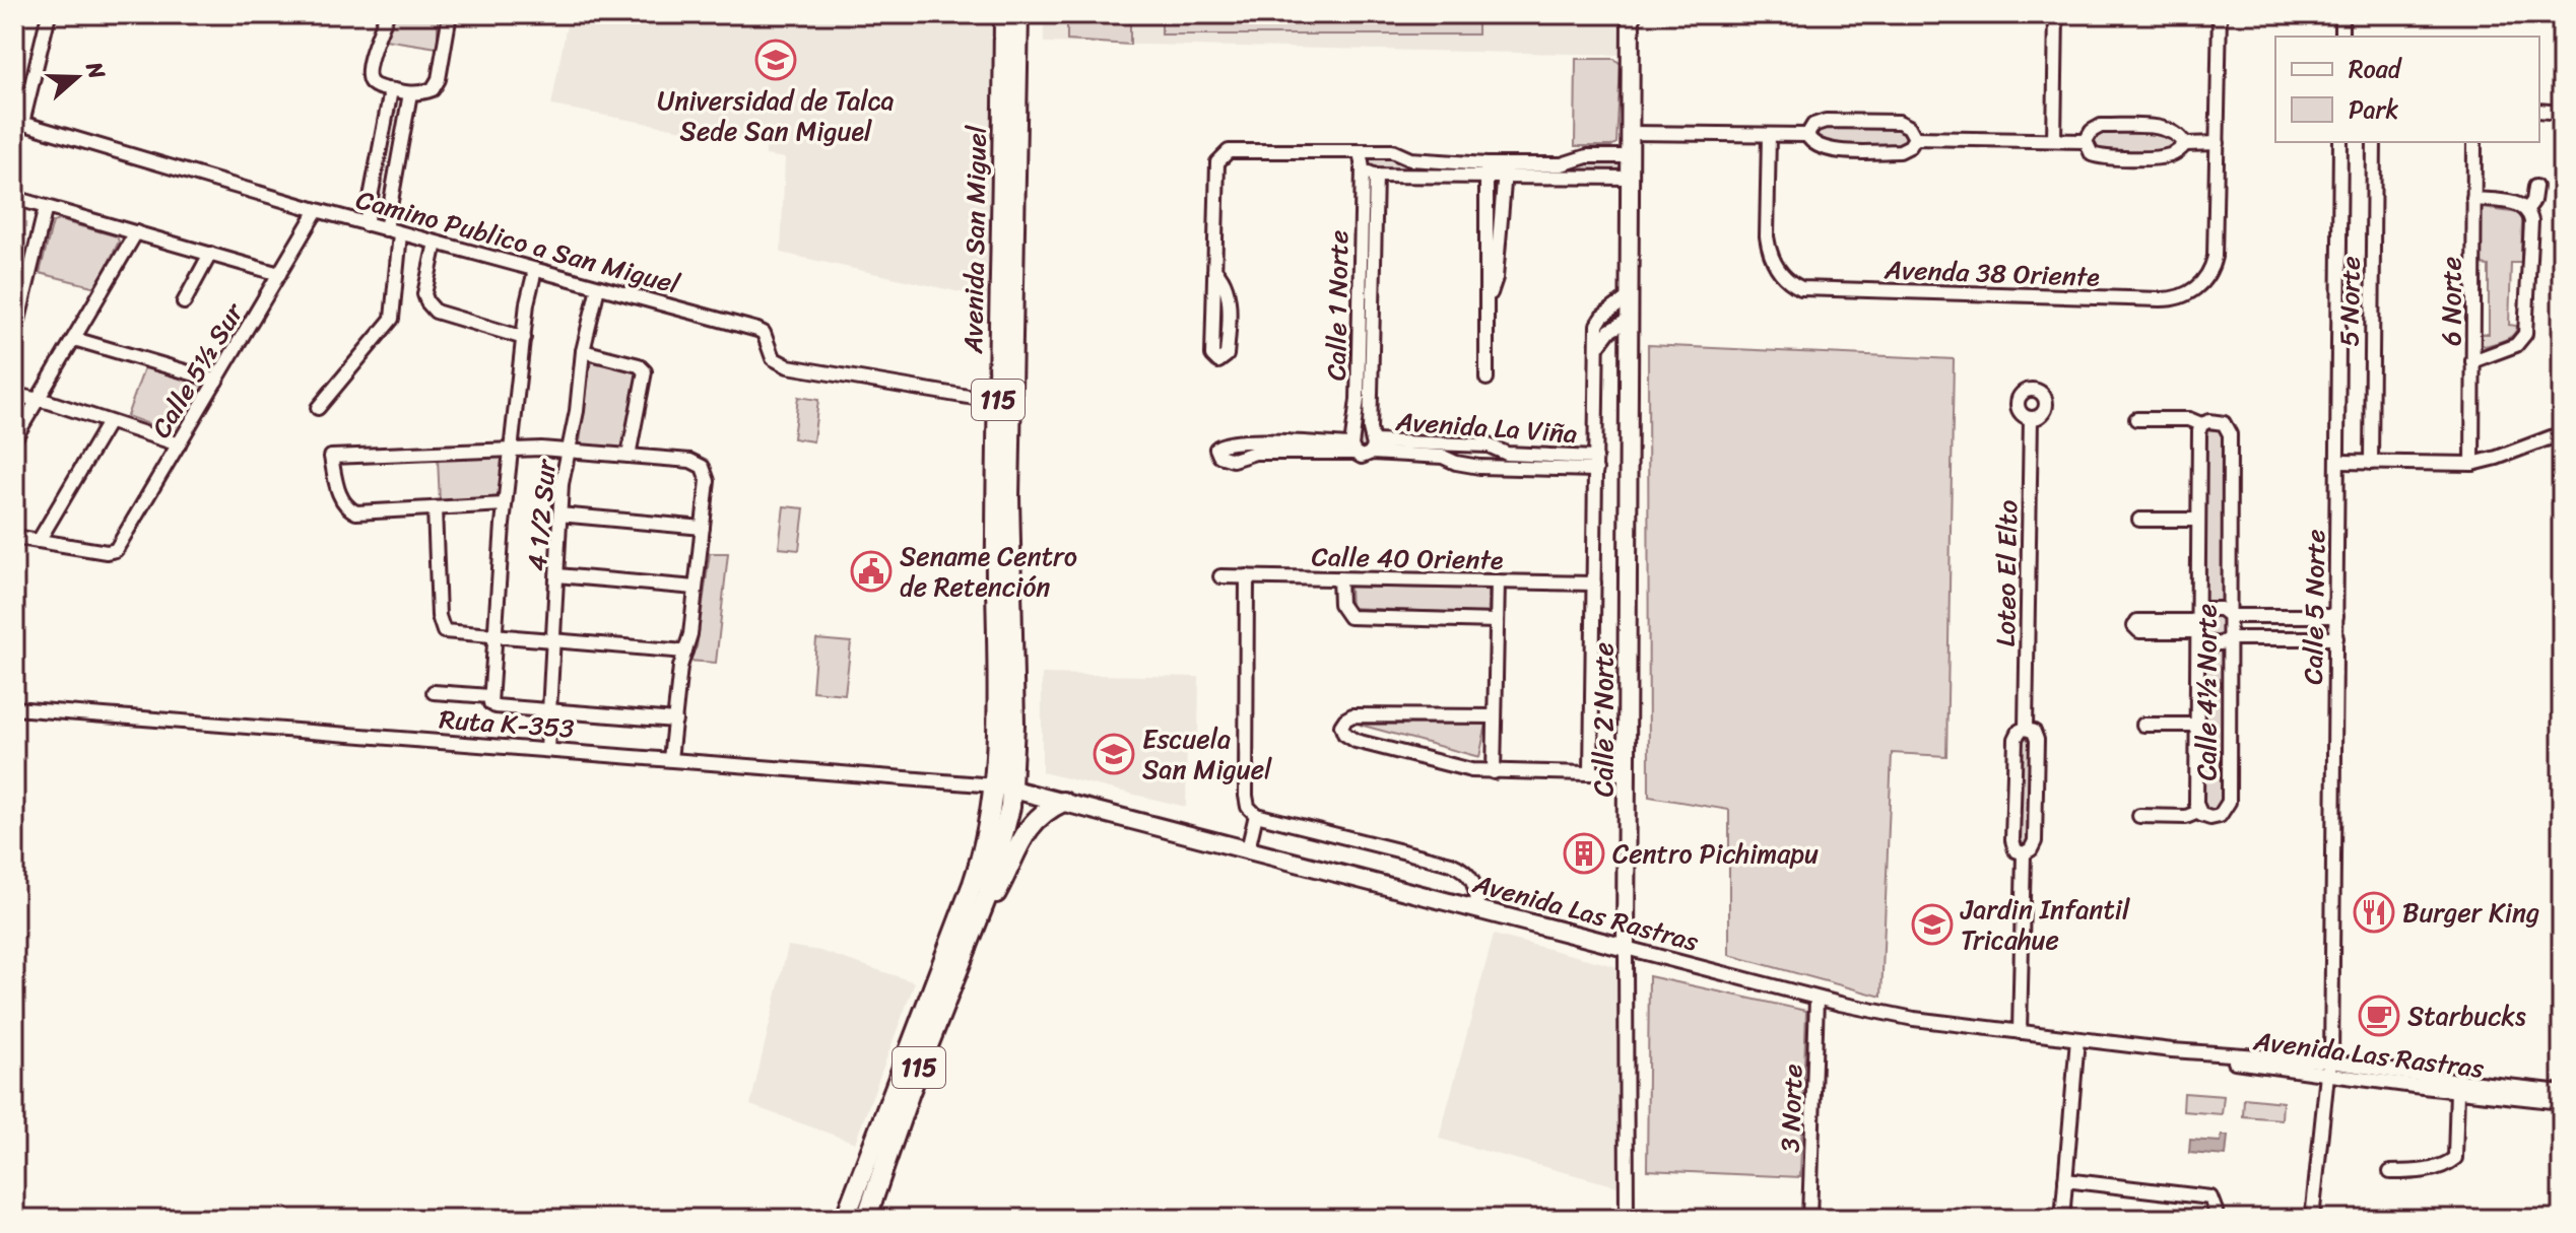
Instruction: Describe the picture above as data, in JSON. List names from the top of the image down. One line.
{"streets":{"highway":["Avenida San Miguel","115"],"main road":["Calle 2 Norte","Avenida Las Rastras"],"street":["Camino Publico a San Miguel","Avenda 38 Oriente","5 Norte","6 Norte","Calle 1 Norte","Calle 5½ Sur","Avenida La Viña","4 1/2 Sur","Calle 40 Oriente","Loteo El Elto","Calle 5 Norte","Calle 4½ Norte","Ruta K-353","3 Norte"]},"crossings":[["Avenida San Miguel","Camino Publico a San Miguel"],["Avenida San Miguel","Ruta K-353"],["Avenida San Miguel","Avenida Las Rastras"],["Camino Publico a San Miguel","Calle 5½ Sur"],["Camino Publico a San Miguel","4 1/2 Sur"],["Calle 1 Norte","Avenida La Viña"],["Avenida La Viña","Calle 2 Norte"],["4 1/2 Sur","Ruta K-353"],["Calle 40 Oriente","Calle 2 Norte"],["Loteo El Elto","Avenida Las Rastras"],["Calle 5 Norte","Avenida Las Rastras"],["Calle 2 Norte","Avenida Las Rastras"],["Ruta K-353","Avenida Las Rastras"],["Avenida Las Rastras","3 Norte"]],"places":{"school or university":["Universidad de Talca Sede San Miguel","Escuela San Miguel","Jardin Infantil Tricahue"],"public building":["Sename Centro de Retención"],"building":["Centro Pichimapu"],"restaurant":["Burger King"],"cafe":["Starbucks"]},"legend":["Road","Park"],"north":"right"}
